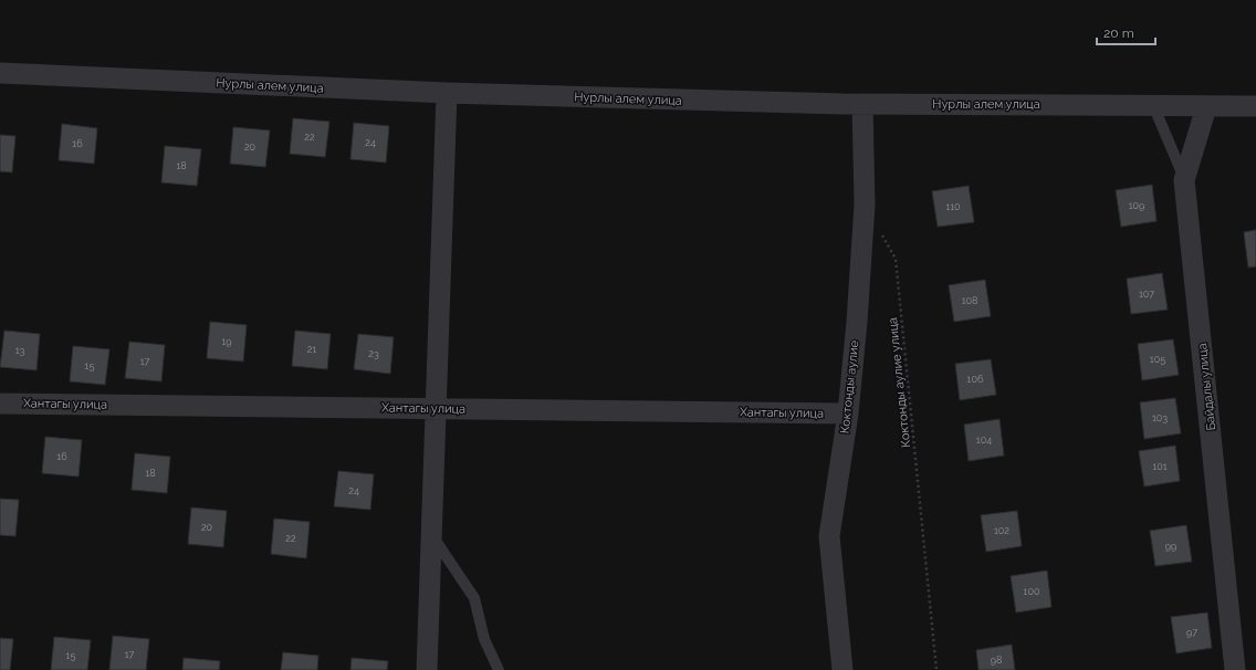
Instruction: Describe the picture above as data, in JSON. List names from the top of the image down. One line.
{"streets":{"street":["Нурлы алем улица","Коктонды аулие","Байдалы улица","Хантагы улица"],"path":["Коктонды аулие улица"]},"crossings":[["Нурлы алем улица","Коктонды аулие"],["Нурлы алем улица","Байдалы улица"],["Коктонды аулие","Хантагы улица"]],"house_numbers":["22","24","16","20","18","109","110","107","108","19","21","13","23","105","17","15","106","103","104","16","101","18","24","20","102","22","99","100","97","17","15","98"],"scale_bar":"20 m"}
